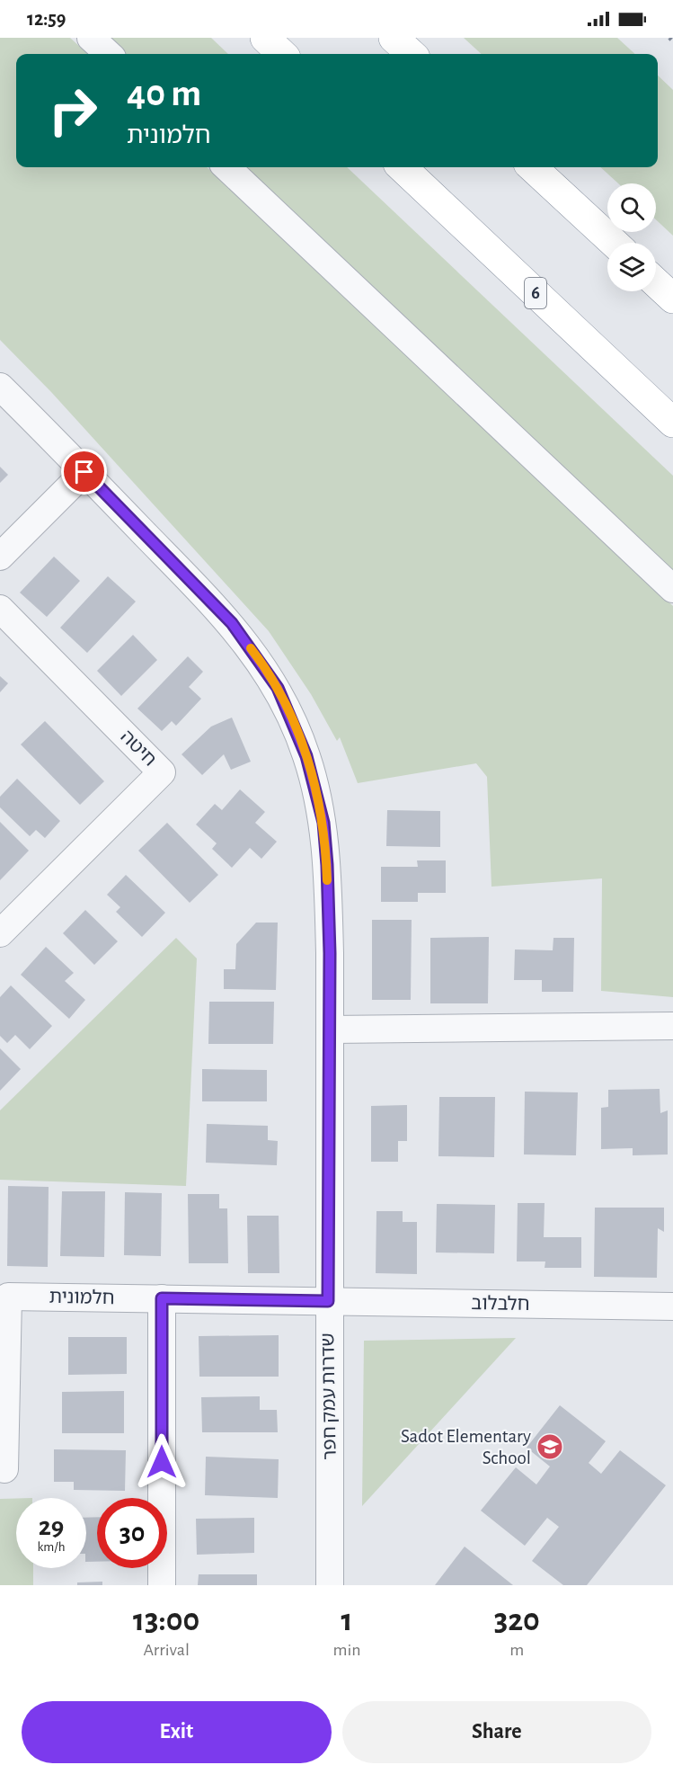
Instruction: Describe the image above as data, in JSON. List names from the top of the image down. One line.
{"streets":{"highway":["6"],"street":["חיטה","חלמונית","חלבלוב","שדרות עמק חפר"]},"crossings":[["חלמונית","חלבלוב"],["חלמונית","שדרות עמק חפר"],["חלבלוב","שדרות עמק חפר"]],"places":{"school or university":["Sadot Elementary School"]},"page":{"status":"12:59","turn":["40 m","חלמונית"],"speed":"29 km/h","limit":"30","eta":["13:00","Arrival","1","min","320","m"],"buttons":["Exit","Share"]}}
